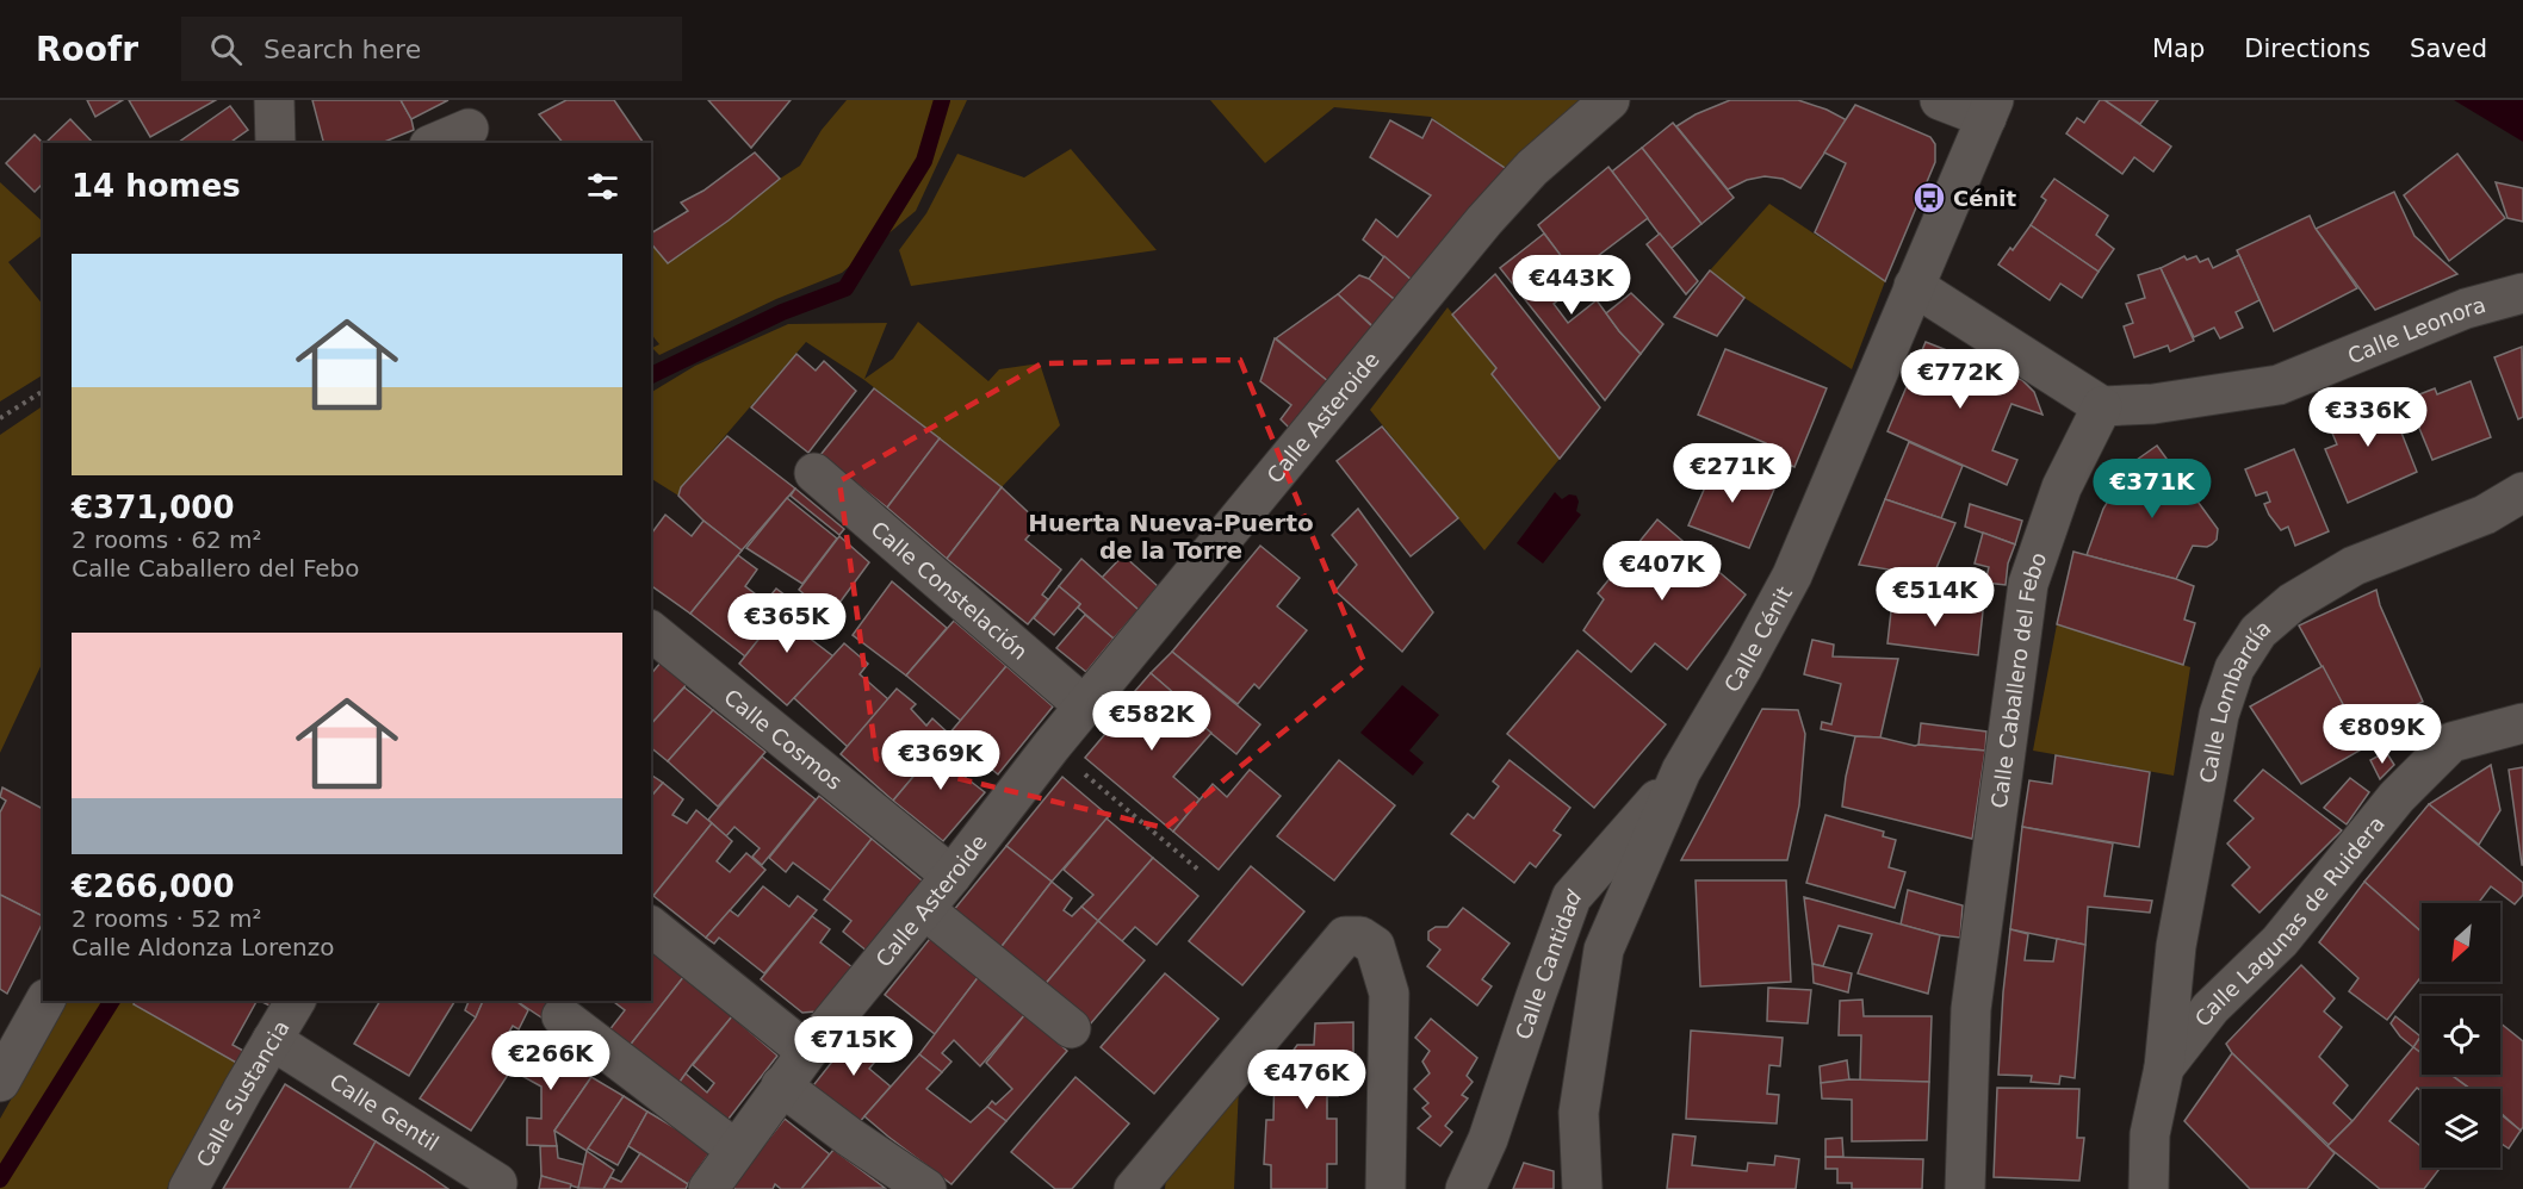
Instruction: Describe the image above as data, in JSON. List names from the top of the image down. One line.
{"streets":{"street":["Calle Leonora","Calle Asteroide","Calle Constelación","Calle Cénit","Calle Caballero del Febo","Calle Lombardía","Calle Cosmos","Calle Lagunas de Ruidera","Calle Cantidad","Calle Sustancia","Calle Gentil"]},"crossings":[["Calle Leonora","Calle Caballero del Febo"],["Calle Asteroide","Calle Constelación"],["Calle Asteroide","Calle Cosmos"],["Calle Cénit","Calle Cantidad"],["Calle Lombardía","Calle Lagunas de Ruidera"],["Calle Sustancia","Calle Gentil"]],"districts":["Huerta Nueva-Puerto de la Torre"],"places":{"bus stop":["Cénit"]},"north":"bottom left","page":{"header":"Roofr","search":"Search here","nav":["Map","Directions","Saved"],"heading":"14 homes","list":[{"name":"€371,000","note":"2 rooms · 62 m² · Calle Caballero del Febo"},{"name":"€266,000","note":"2 rooms · 52 m² · Calle Aldonza Lorenzo"}],"price":["€443K","€772K","€336K","€271K","€371K","€407K","€514K","€365K","€582K","€809K","€369K","€715K","€266K","€476K"]}}
